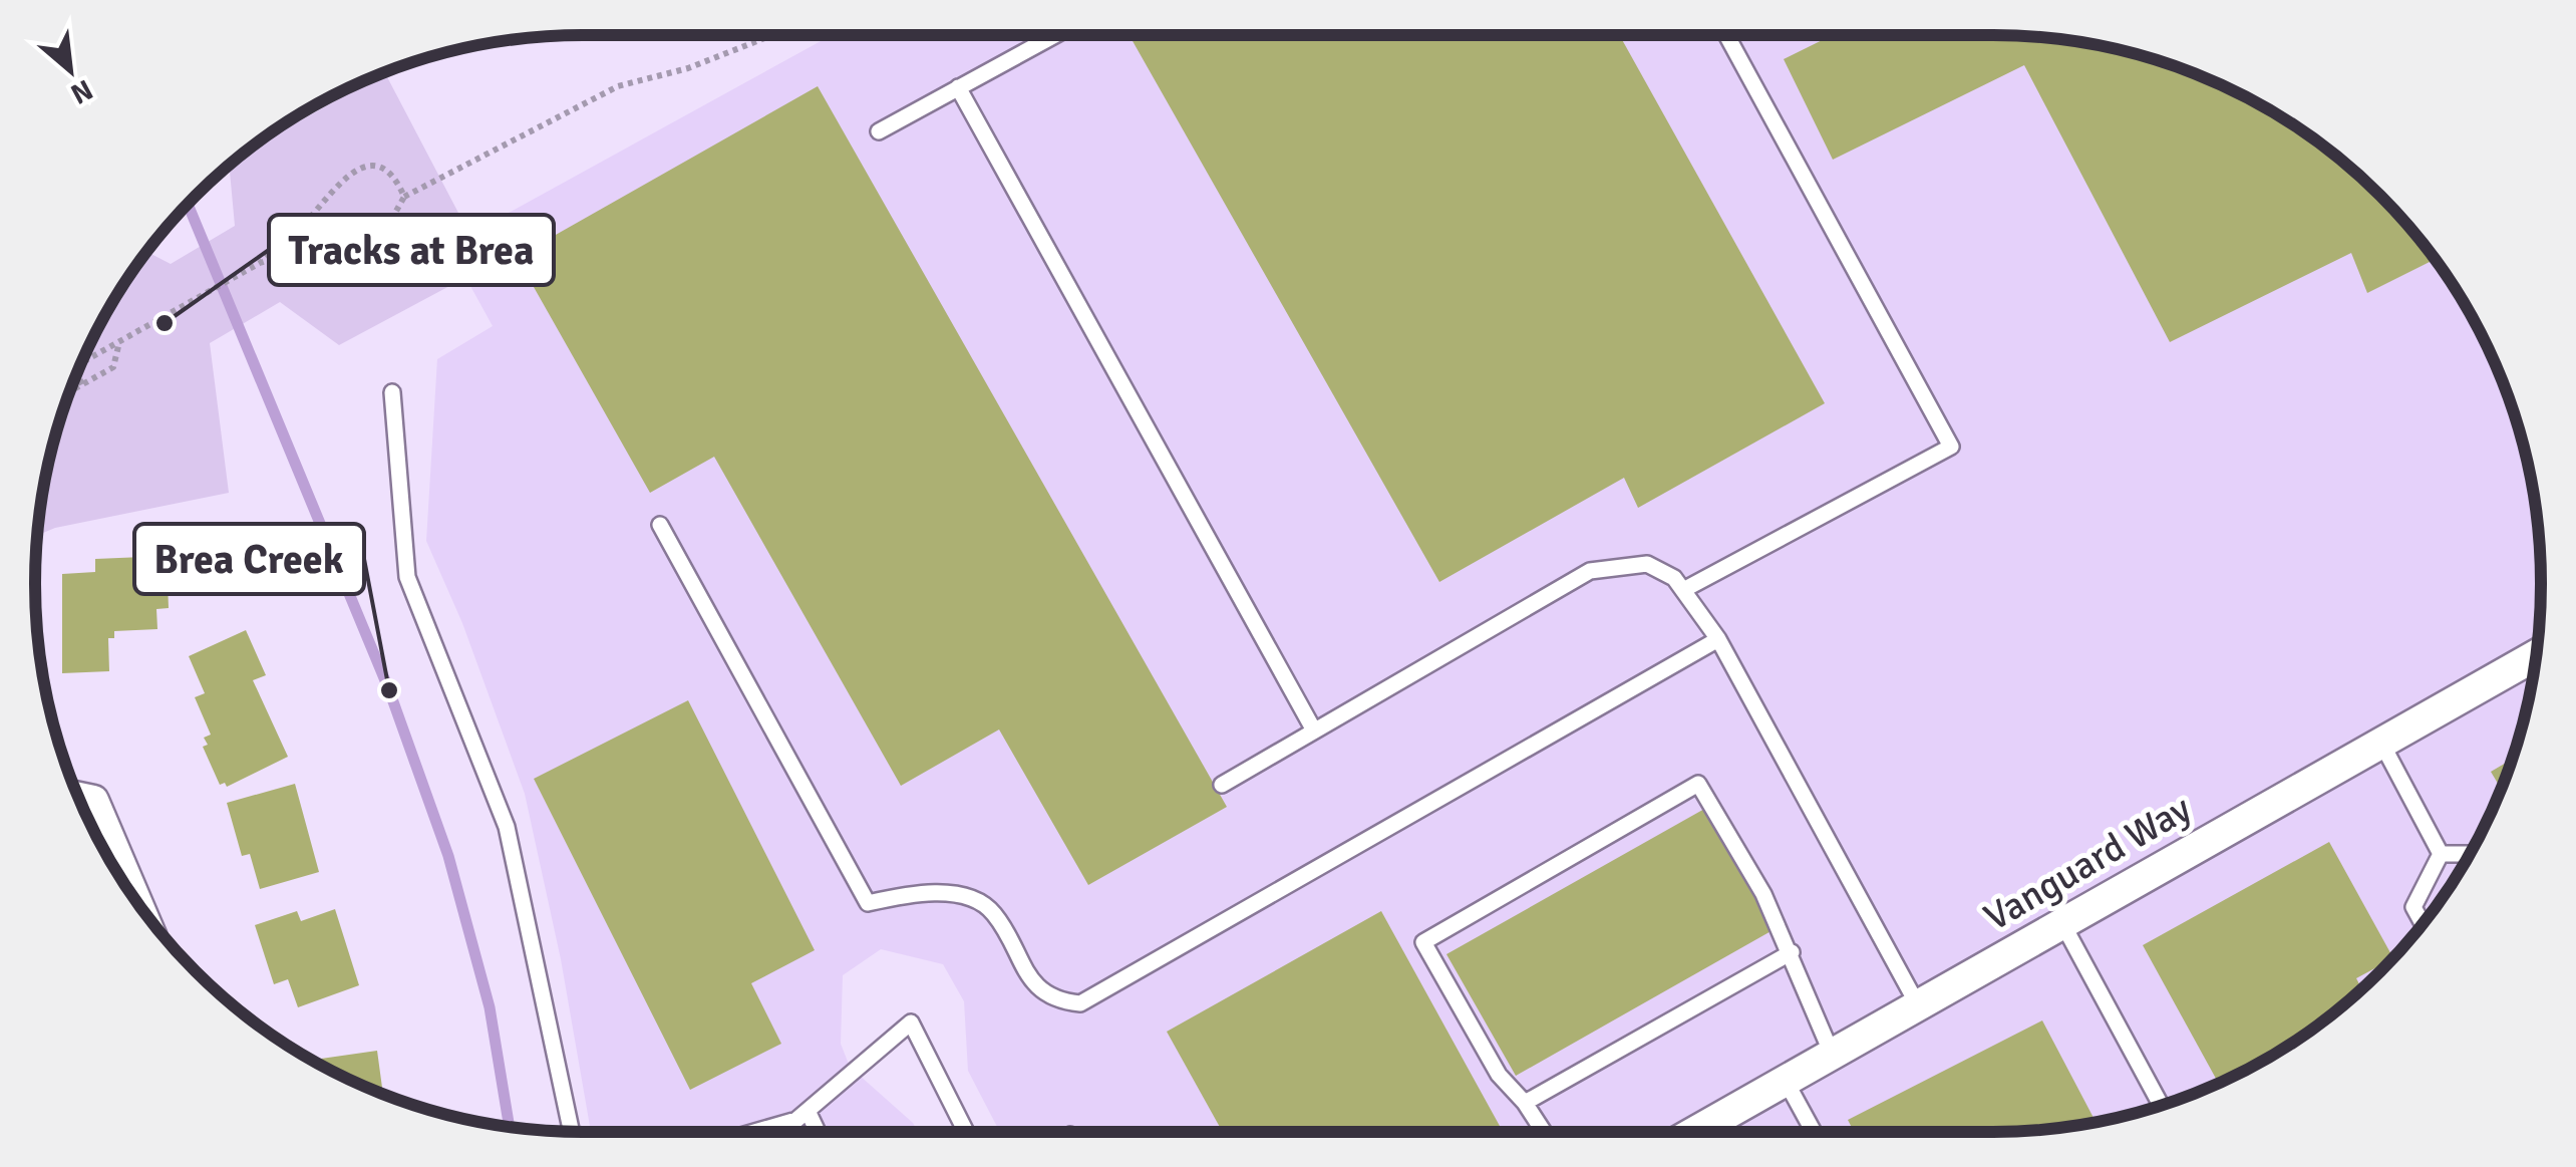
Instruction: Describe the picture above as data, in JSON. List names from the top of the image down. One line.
{"streets":{"street":["Vanguard Way"]},"places":["Tracks at Brea","Brea Creek"],"north":"bottom right"}
